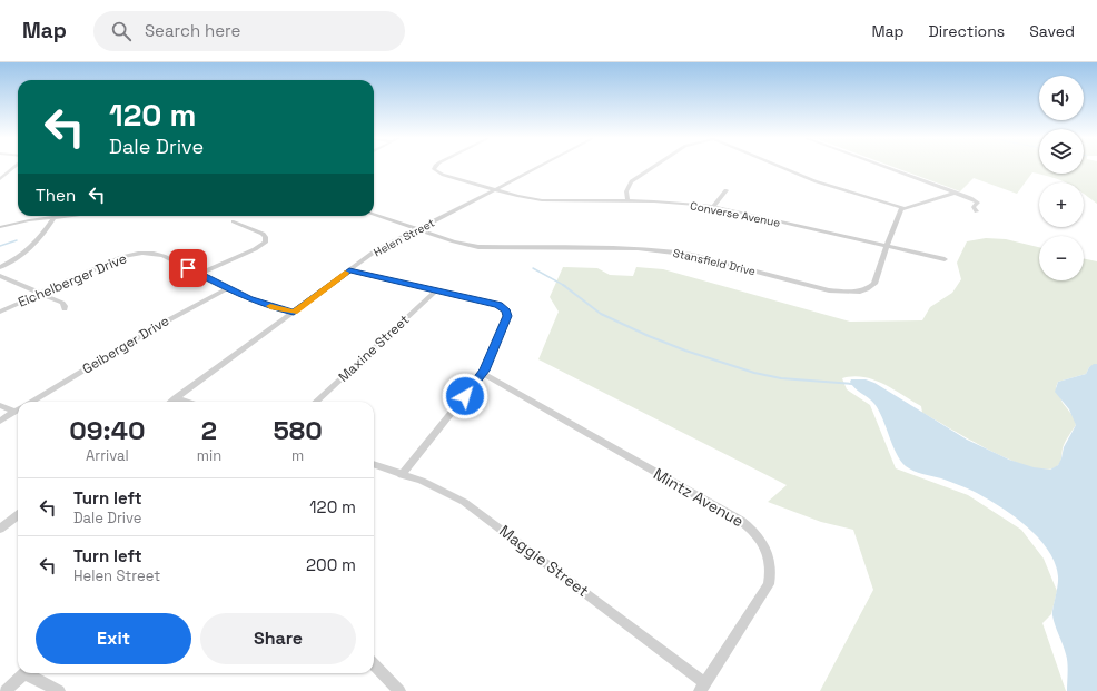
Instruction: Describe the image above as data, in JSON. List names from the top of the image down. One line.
{"streets":{"street":["Converse Avenue","Helen Street","Stansfield Drive","Eichelberger Drive","Geiberger Drive","Maxine Street","Mintz Avenue","Maggie Street"]},"crossings":[["Converse Avenue","Helen Street"],["Converse Avenue","Stansfield Drive"],["Helen Street","Stansfield Drive"],["Helen Street","Eichelberger Drive"],["Eichelberger Drive","Geiberger Drive"],["Mintz Avenue","Maggie Street"]],"page":{"header":"Map","search":"Search here","nav":["Map","Directions","Saved"],"map_buttons":["+","−"],"turn":["120 m","Dale Drive"],"then":"Then","eta":["09:40","Arrival","2","min","580","m"],"list":[{"name":"Turn left","note":"Dale Drive","value":"120 m"},{"name":"Turn left","note":"Helen Street","value":"200 m"}],"buttons":["Exit","Share"]}}
